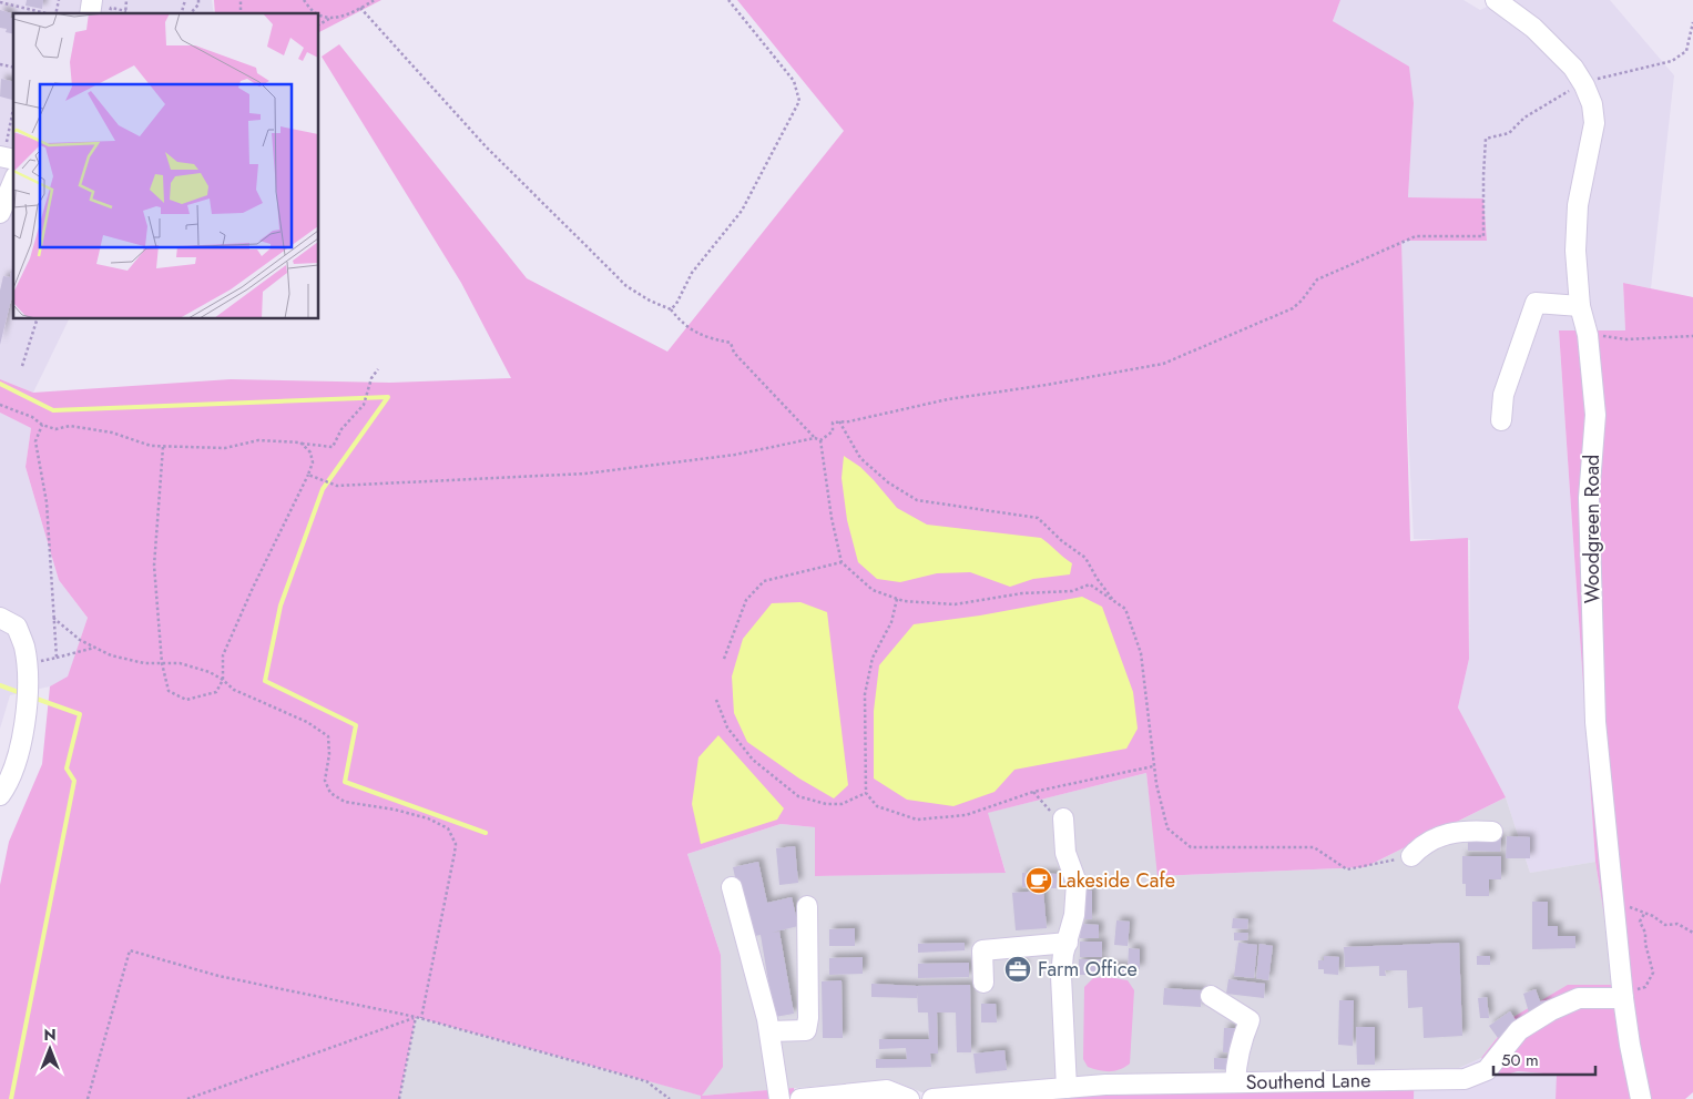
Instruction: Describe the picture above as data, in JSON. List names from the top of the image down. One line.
{"streets":{"street":["Woodgreen Road","Southend Lane"]},"crossings":[["Woodgreen Road","Southend Lane"]],"places":{"cafe":["Lakeside Cafe"],"office":["Farm Office"]},"scale_bar":"50 m","north":"top"}
